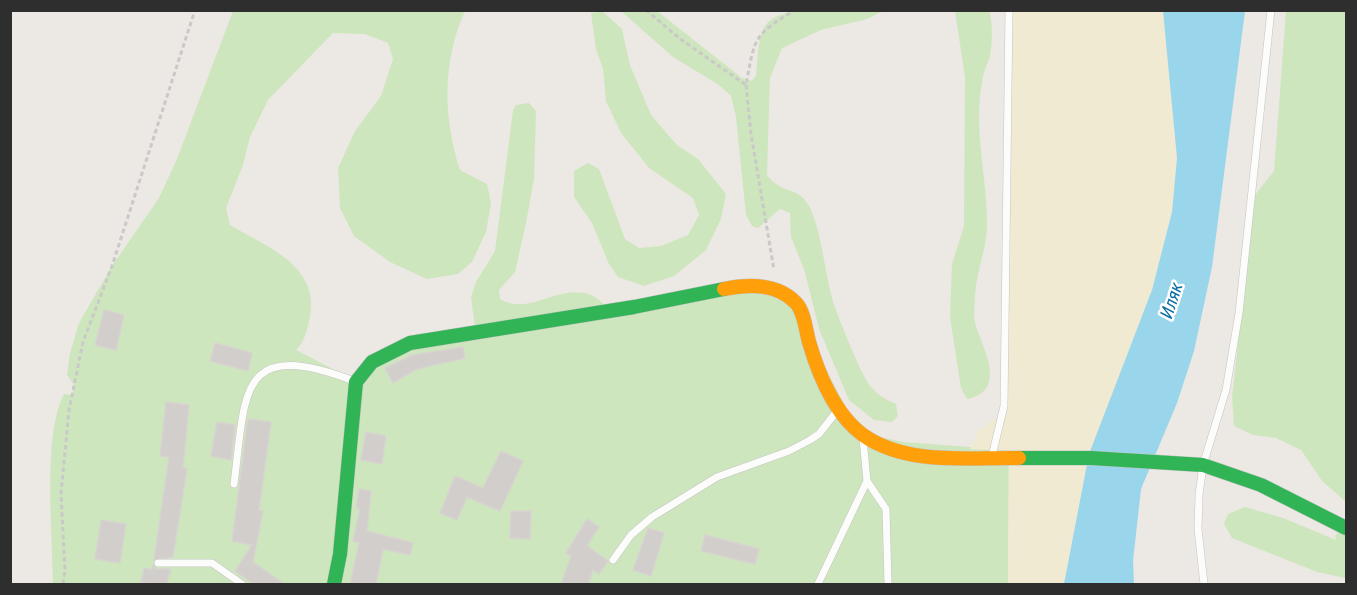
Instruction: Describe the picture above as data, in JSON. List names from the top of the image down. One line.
{"water":["Иляк"]}
